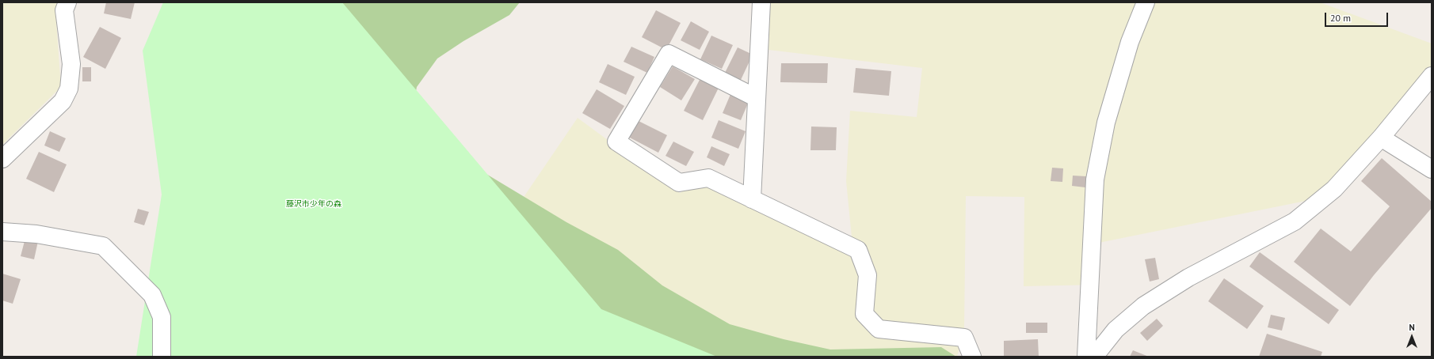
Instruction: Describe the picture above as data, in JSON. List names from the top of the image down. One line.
{"parks":["藤沢市少年の森"],"scale_bar":"20 m","north":"top"}
